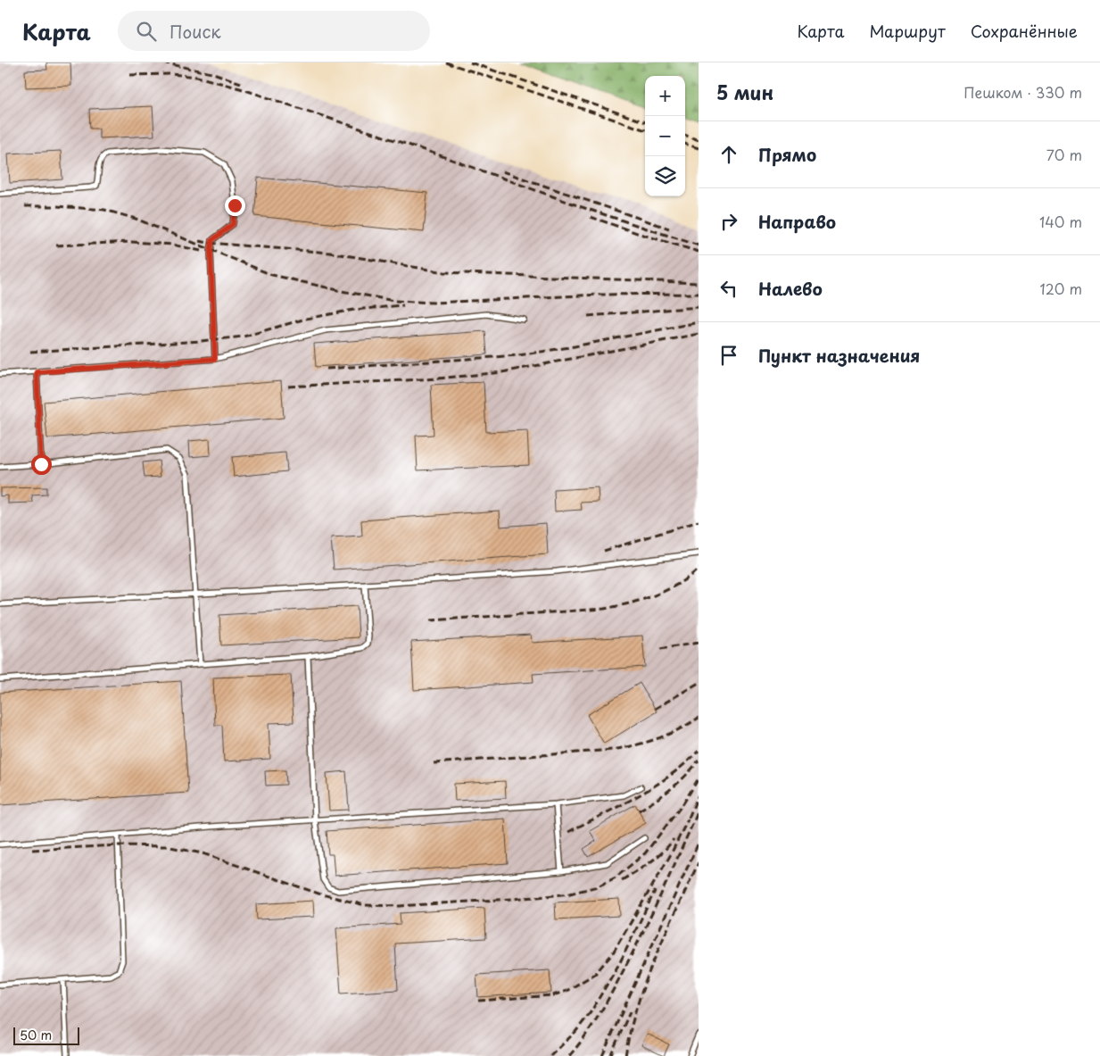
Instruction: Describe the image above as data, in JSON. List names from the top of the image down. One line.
{"scale_bar":"50 m","page":{"header":"Карта","search":"Поиск","nav":["Карта","Маршрут","Сохранённые"],"heading":["5 мин","Пешком · 330 m"],"map_buttons":["+","−"],"list":[["Прямо","70 m"],["Направо","140 m"],["Налево","120 m"],"Пункт назначения"],"scale":"50 m"}}
